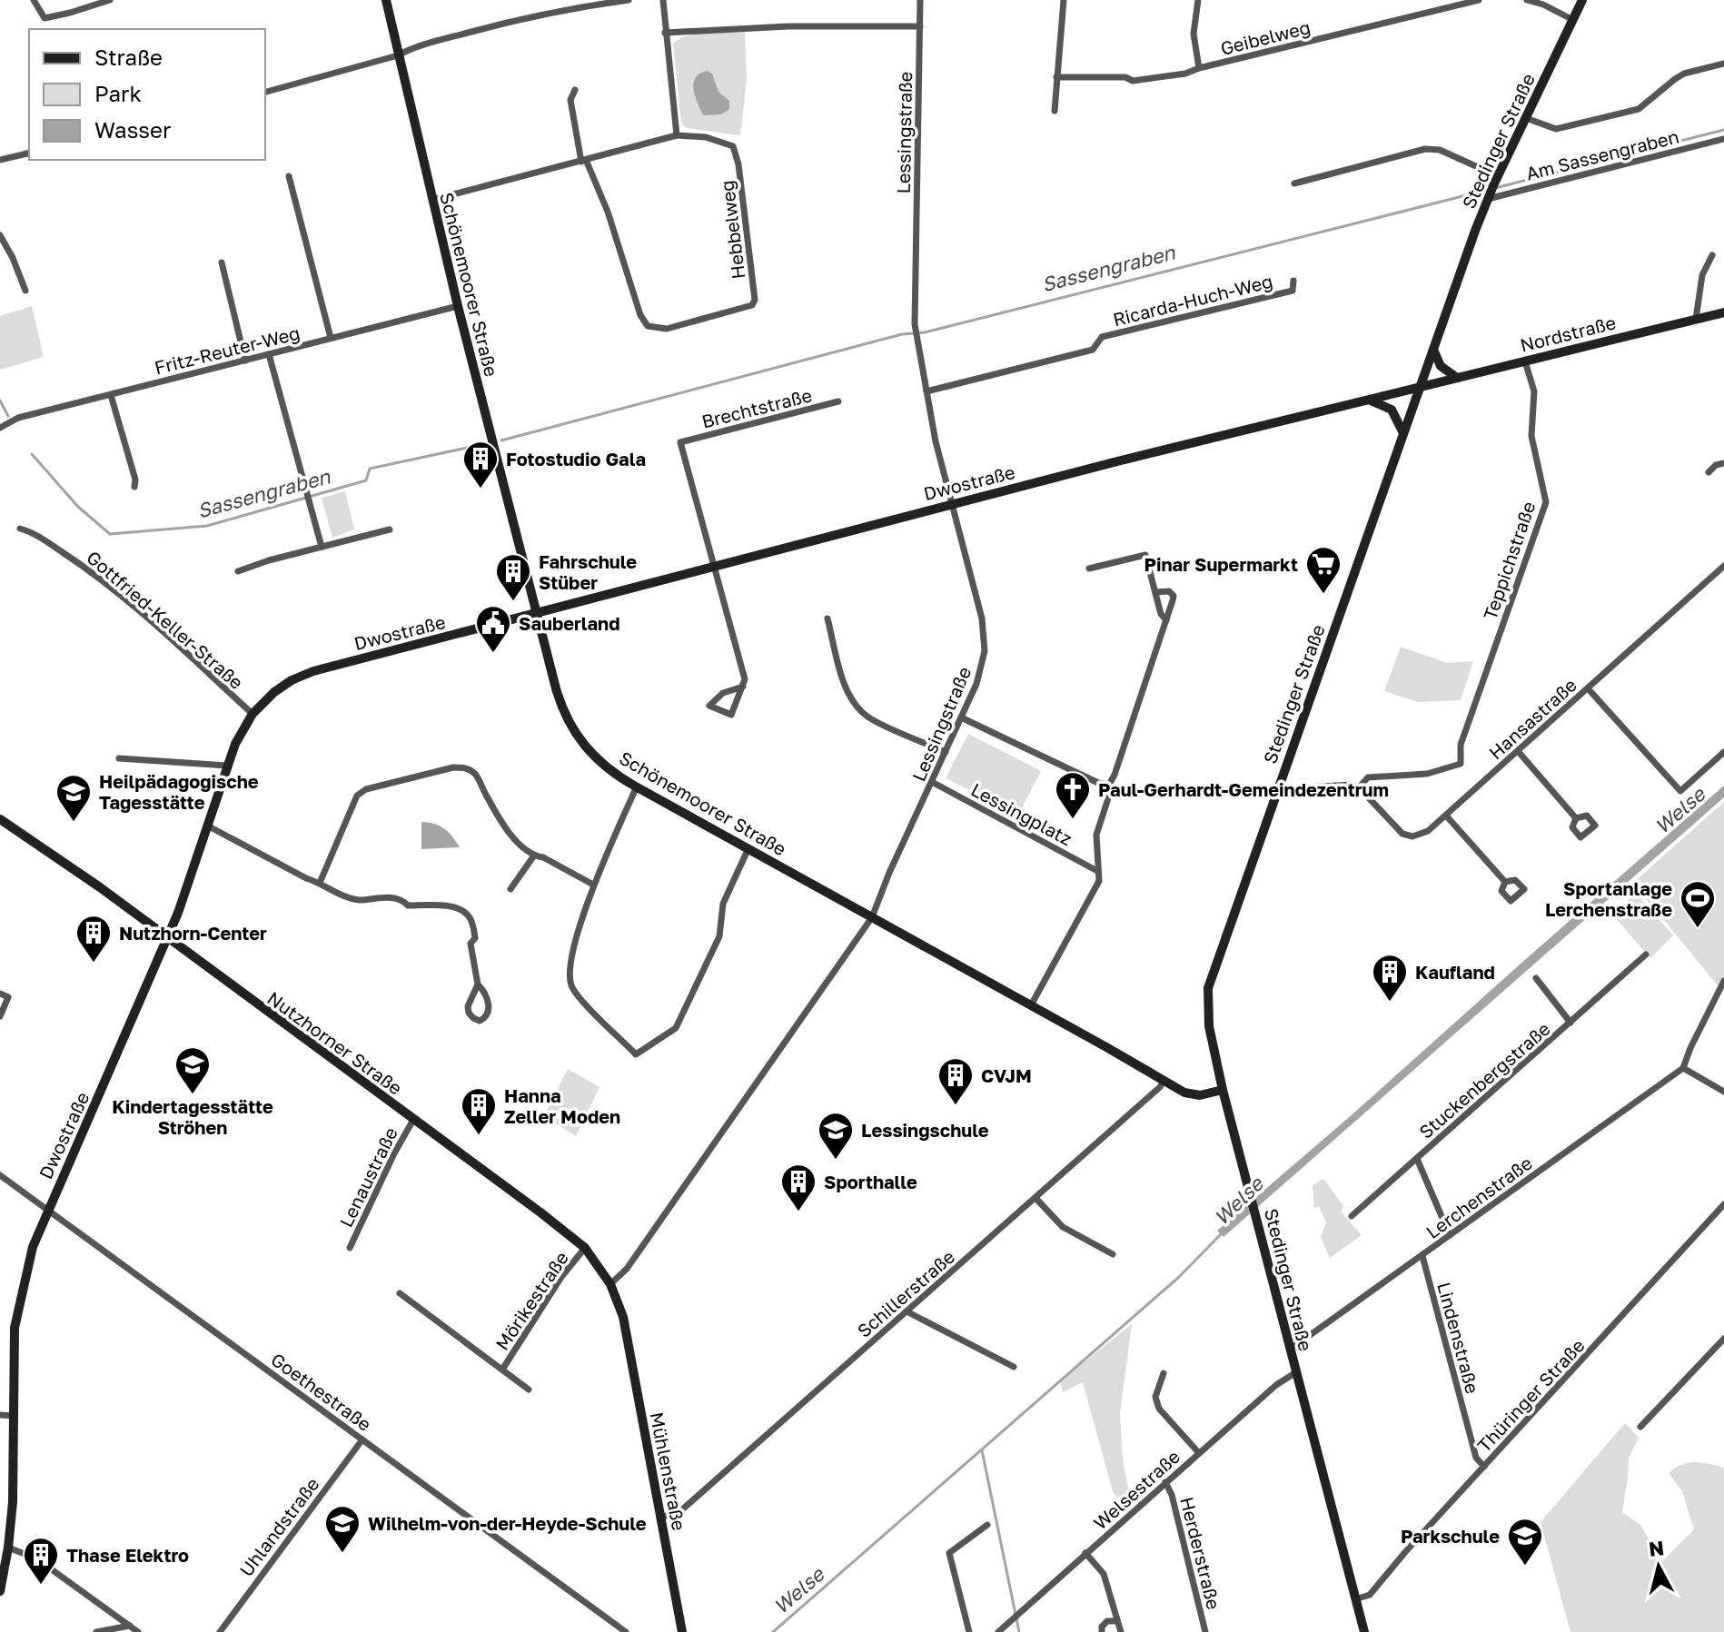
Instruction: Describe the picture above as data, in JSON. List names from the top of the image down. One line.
{"streets":{"street":["Geibelweg","Lessingstraße","Stedinger Straße","Am Sassengraben","Hebbelweg","Schönemoorer Straße","Ricarda-Huch-Weg","Nordstraße","Fritz-Reuter-Weg","Brechtstraße","Dwostraße","Teppichstraße","Gottfried-Keller-Straße","Hansastraße","Lessingplatz","Nutzhorner Straße","Stuckenbergstraße","Lenaustraße","Lerchenstraße","Schillerstraße","Mörikestraße","Lindenstraße","Goethestraße","Thüringer Straße","Mühlenstraße","Welsestraße","Uhlandstraße","Herderstraße"]},"crossings":[["Lessingstraße","Schönemoorer Straße"],["Lessingstraße","Ricarda-Huch-Weg"],["Lessingstraße","Dwostraße"],["Lessingstraße","Lessingplatz"],["Lessingstraße","Nutzhorner Straße"],["Stedinger Straße","Am Sassengraben"],["Stedinger Straße","Schönemoorer Straße"],["Stedinger Straße","Nordstraße"],["Stedinger Straße","Dwostraße"],["Stedinger Straße","Lerchenstraße"],["Stedinger Straße","Thüringer Straße"],["Stedinger Straße","Welsestraße"],["Schönemoorer Straße","Fritz-Reuter-Weg"],["Schönemoorer Straße","Dwostraße"],["Schönemoorer Straße","Schillerstraße"],["Nordstraße","Dwostraße"],["Nordstraße","Teppichstraße"],["Brechtstraße","Dwostraße"],["Dwostraße","Gottfried-Keller-Straße"],["Dwostraße","Nutzhorner Straße"],["Dwostraße","Goethestraße"],["Teppichstraße","Hansastraße"],["Nutzhorner Straße","Lenaustraße"],["Nutzhorner Straße","Mörikestraße"],["Nutzhorner Straße","Mühlenstraße"],["Stuckenbergstraße","Lerchenstraße"],["Lerchenstraße","Lindenstraße"],["Schillerstraße","Mühlenstraße"],["Lindenstraße","Thüringer Straße"],["Goethestraße","Uhlandstraße"],["Welsestraße","Herderstraße"]],"water":["Sassengraben","Welse"],"places":{"building":["Fotostudio Gala","Fahrschule Stüber","Nutzhorn-Center","Kaufland","CVJM","Hanna Zeller Moden","Sporthalle","Thase Elektro"],"supermarket":["Pinar Supermarkt"],"public building":["Sauberland"],"church":["Paul-Gerhardt-Gemeindezentrum"],"school or university":["Heilpädagogische Tagesstätte","Kindertagesstätte Ströhen","Lessingschule","Wilhelm-von-der-Heyde-Schule","Parkschule"],"sports":["Sportanlage Lerchenstraße"]},"legend":["Straße","Park","Wasser"],"north":"top"}
